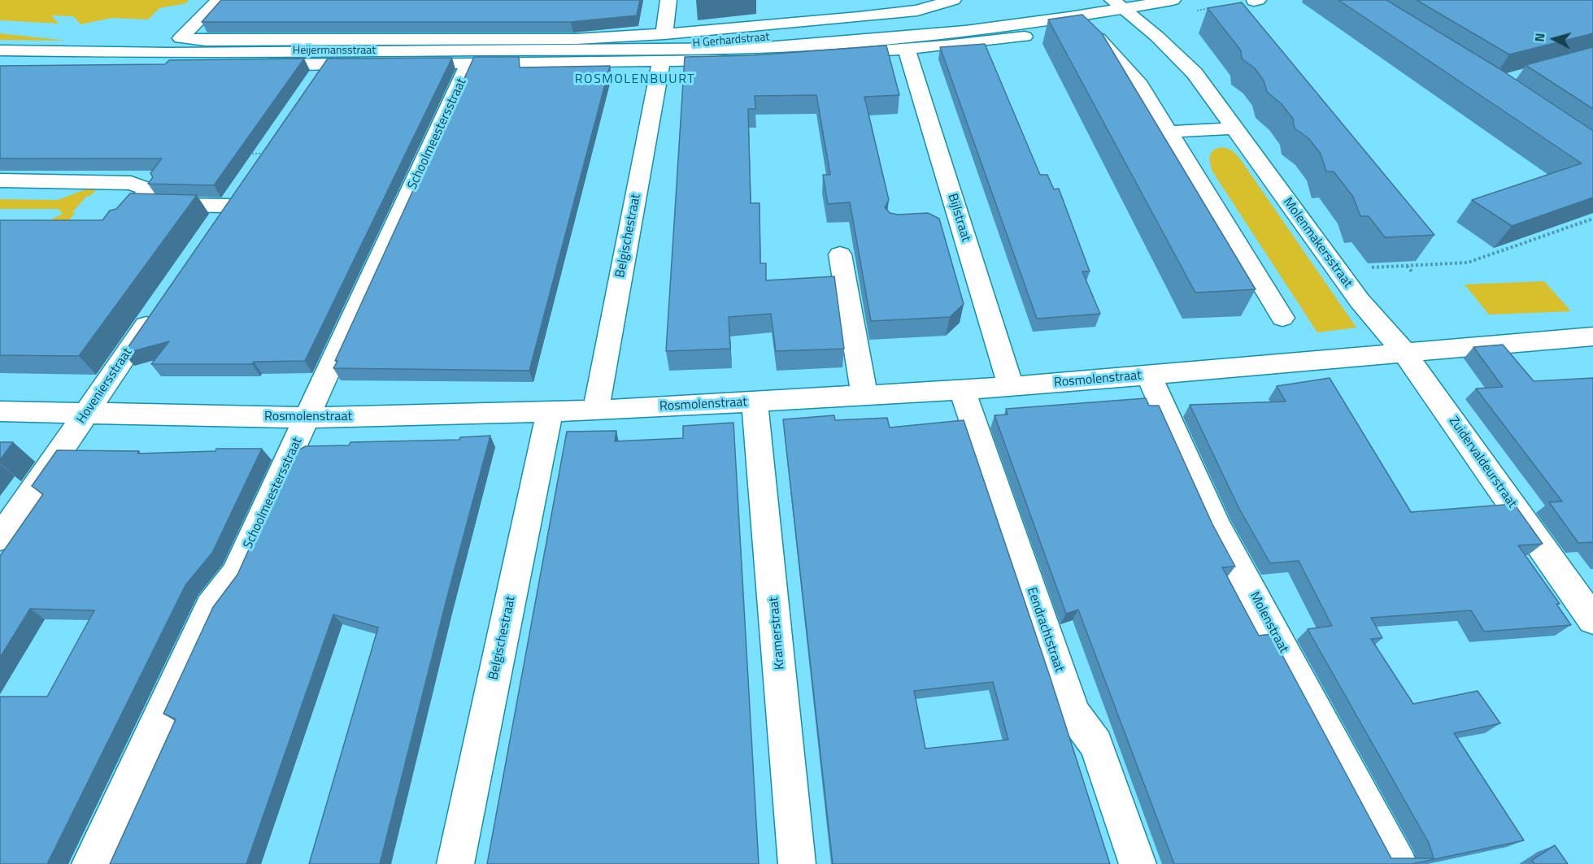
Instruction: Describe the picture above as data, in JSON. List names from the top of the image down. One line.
{"streets":{"street":["H Gerhardstraat","Heijermansstraat","Schoolmeestersstraat","Bijlstraat","Belgischestraat","Molenmakersstraat","Rosmolenstraat","Hoveniersstraat","Zuidervaldeurstraat","Molenstraat","Eendrachtstraat","Kramerstraat"]},"crossings":[["H Gerhardstraat","Heijermansstraat"],["H Gerhardstraat","Bijlstraat"],["H Gerhardstraat","Belgischestraat"],["H Gerhardstraat","Molenmakersstraat"],["Heijermansstraat","Schoolmeestersstraat"],["Heijermansstraat","Belgischestraat"],["Schoolmeestersstraat","Rosmolenstraat"],["Bijlstraat","Rosmolenstraat"],["Belgischestraat","Rosmolenstraat"],["Molenmakersstraat","Rosmolenstraat"],["Molenmakersstraat","Zuidervaldeurstraat"],["Rosmolenstraat","Hoveniersstraat"],["Rosmolenstraat","Zuidervaldeurstraat"],["Rosmolenstraat","Molenstraat"],["Rosmolenstraat","Eendrachtstraat"],["Rosmolenstraat","Kramerstraat"]],"districts":["ROSMOLENBUURT"],"north":"left"}
